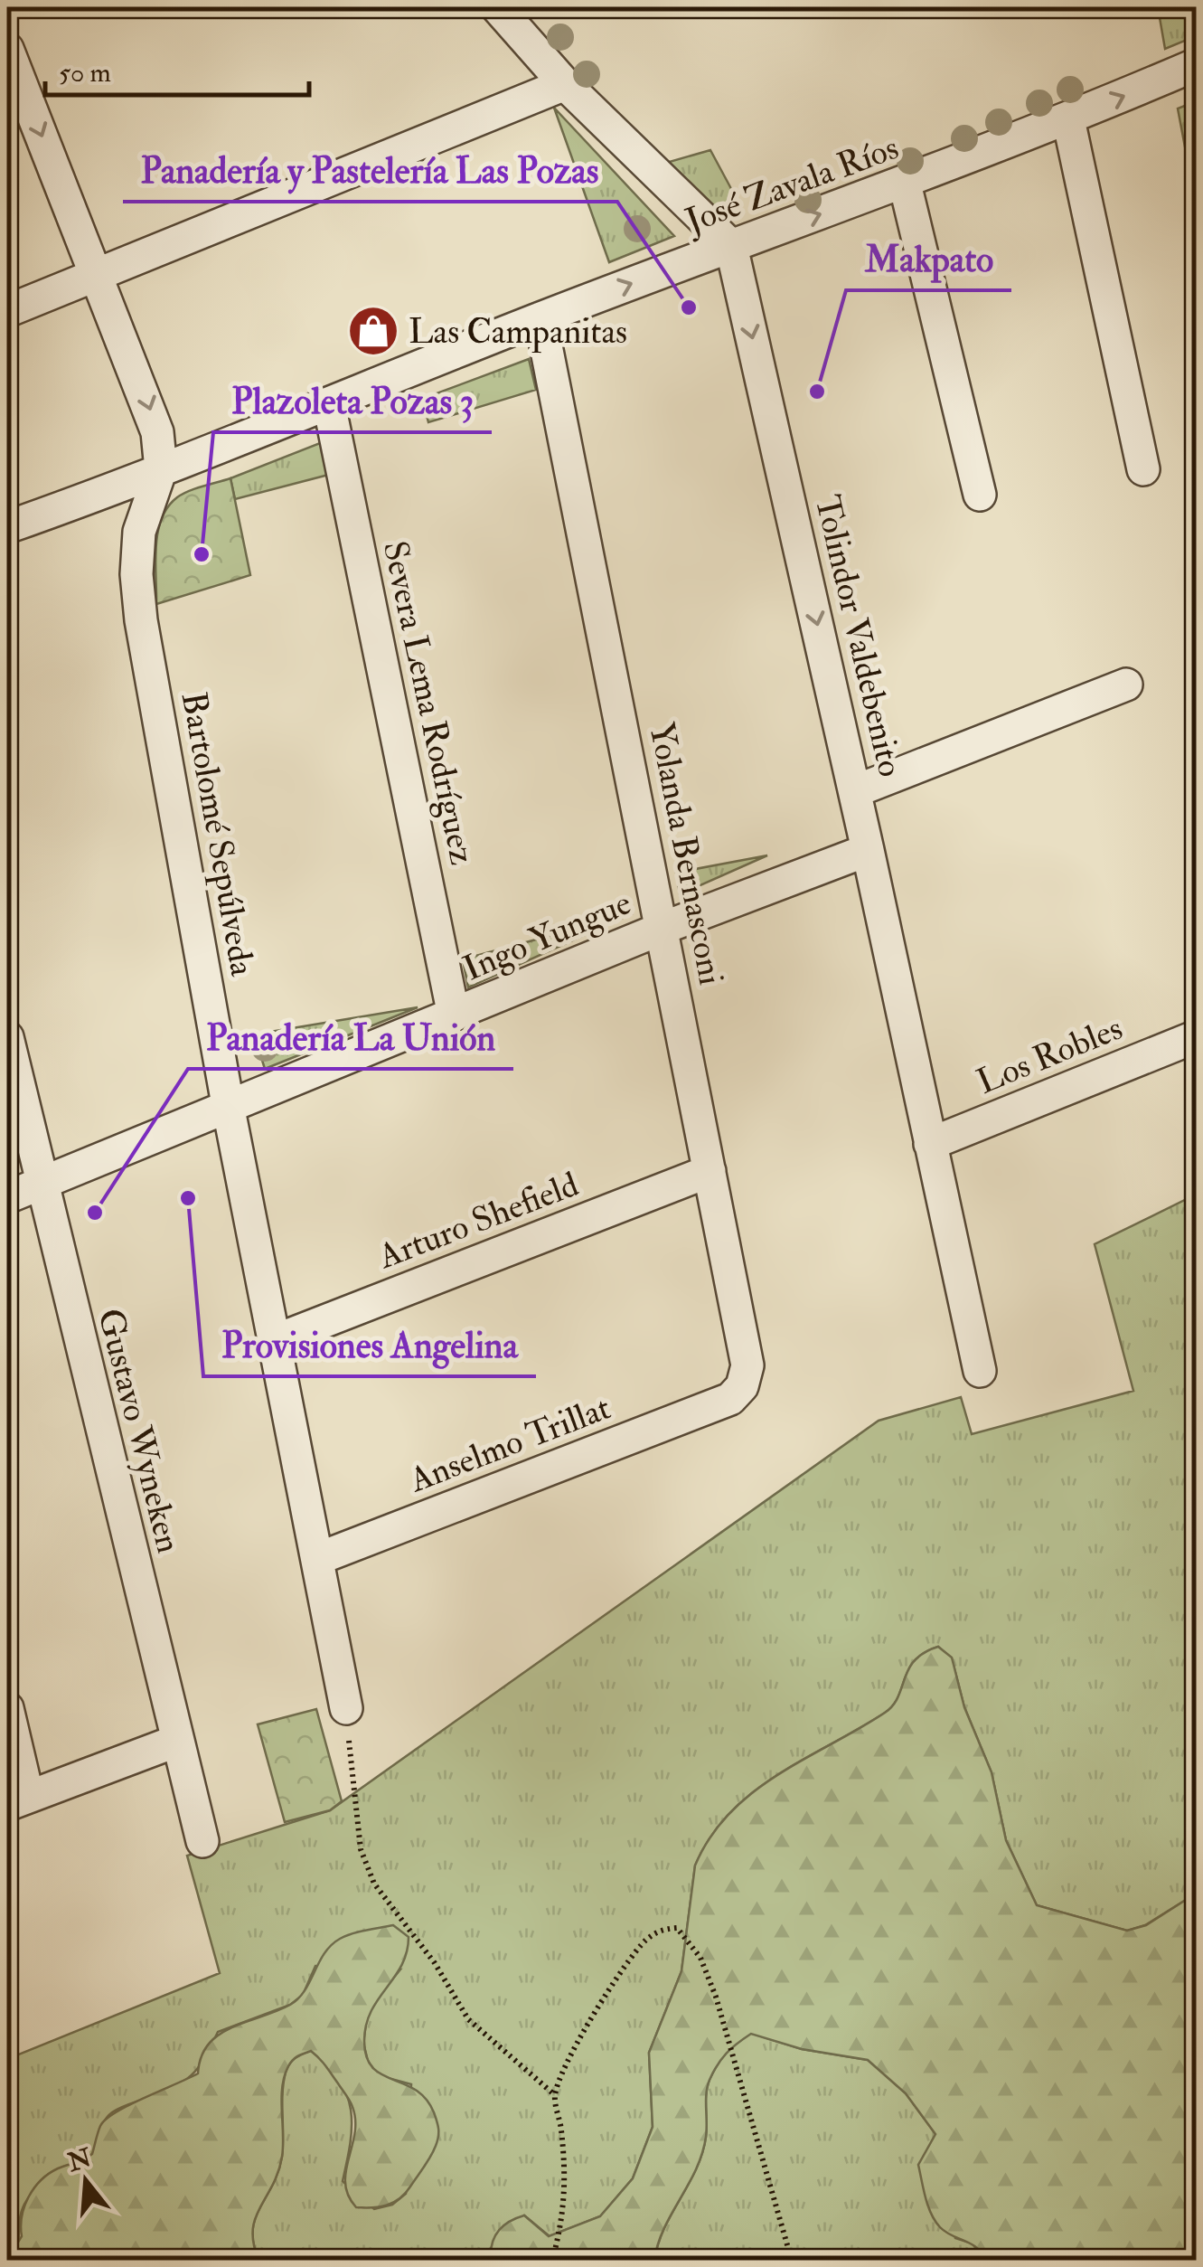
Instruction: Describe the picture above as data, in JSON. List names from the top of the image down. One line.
{"streets":{"street":["José Zavala Ríos","Tolindor Valdebenito","Severa Lema Rodríguez","Bartolomé Sepúlveda","Yolanda Bernasconi","Ingo Yungue","Los Robles","Arturo Shefield","Gustavo Wyneken","Anselmo Trillat"]},"crossings":[["José Zavala Ríos","Tolindor Valdebenito"],["José Zavala Ríos","Severa Lema Rodríguez"],["José Zavala Ríos","Bartolomé Sepúlveda"],["José Zavala Ríos","Yolanda Bernasconi"],["Tolindor Valdebenito","Ingo Yungue"],["Tolindor Valdebenito","Los Robles"],["Severa Lema Rodríguez","Ingo Yungue"],["Bartolomé Sepúlveda","Ingo Yungue"],["Bartolomé Sepúlveda","Arturo Shefield"],["Bartolomé Sepúlveda","Anselmo Trillat"],["Yolanda Bernasconi","Ingo Yungue"],["Yolanda Bernasconi","Arturo Shefield"],["Yolanda Bernasconi","Anselmo Trillat"],["Ingo Yungue","Gustavo Wyneken"]],"one_way":["José Zavala Ríos"],"places":{"other":["Panadería y Pastelería Las Pozas","Makpato","Plazoleta Pozas 3","Provisiones Angelina","Panadería La Unión"],"shop":["Las Campanitas"]},"scale_bar":"50 m","north":"top"}
